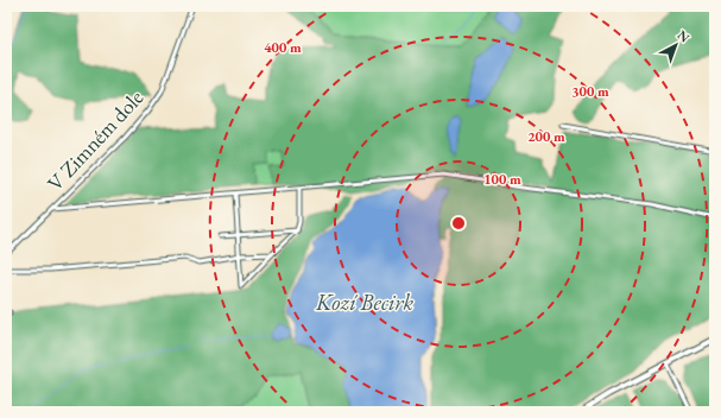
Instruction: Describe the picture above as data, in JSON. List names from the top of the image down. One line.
{"streets":{"street":["V Zimném dole"]},"water":["Kozí Becirk"],"north":"top right","rings":["400 m","300 m","200 m","100 m"]}
